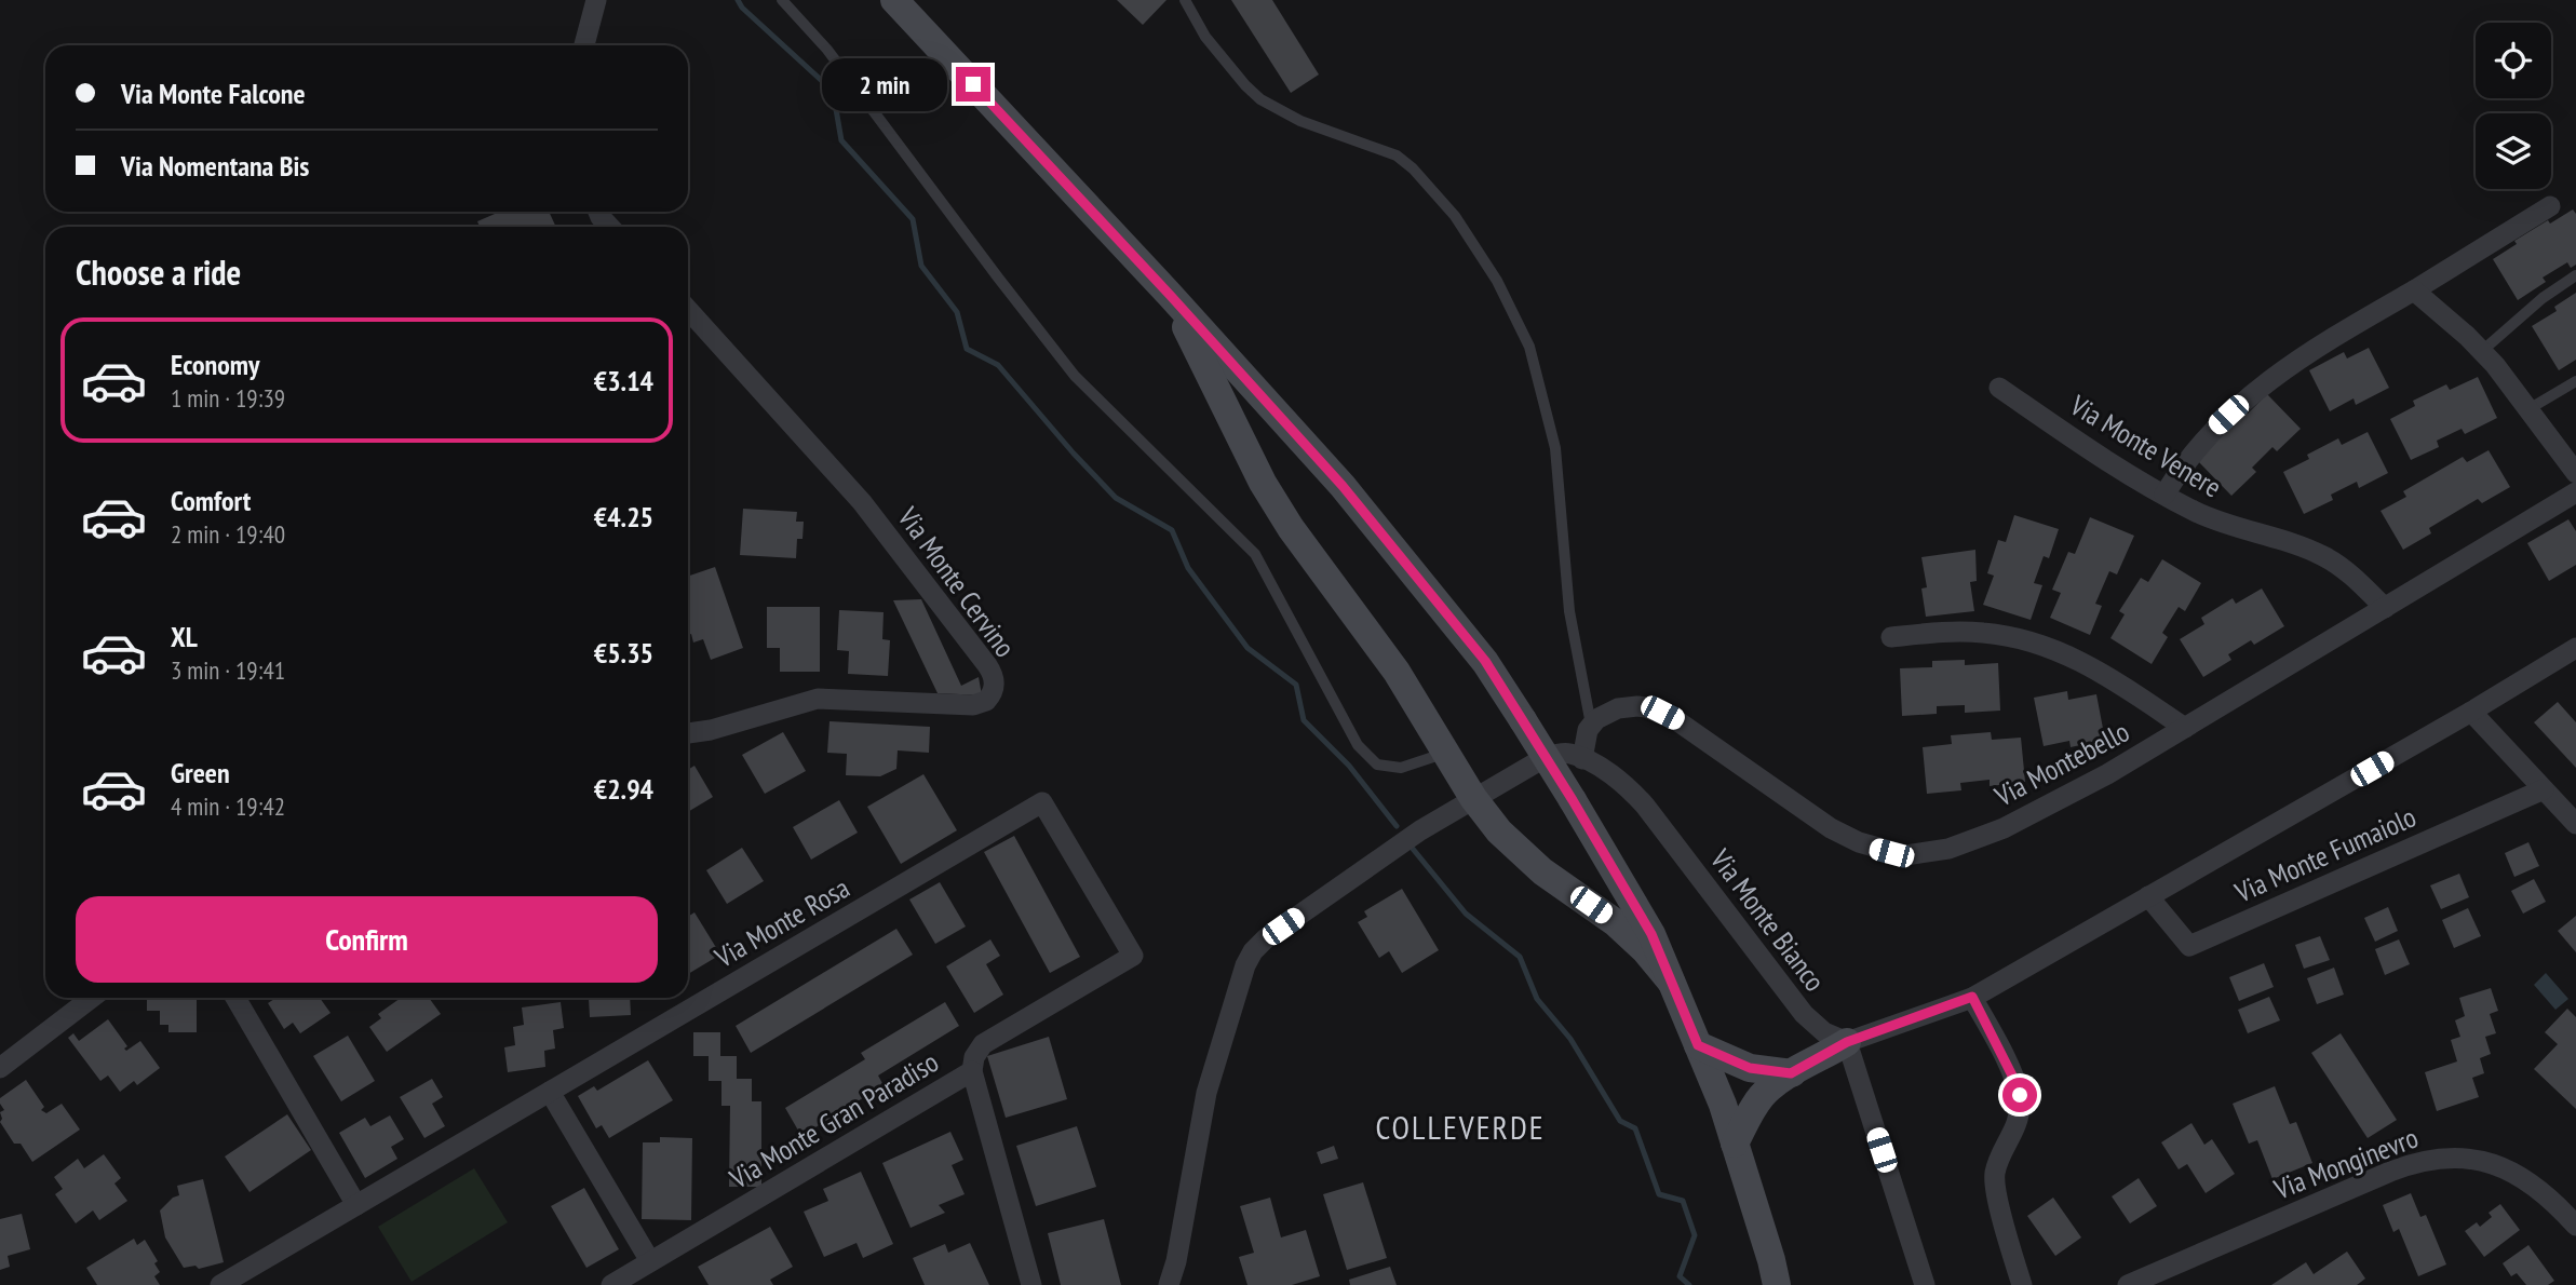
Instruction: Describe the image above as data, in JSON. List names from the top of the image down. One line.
{"streets":{"street":["Via Monte Venere","Via Monte Cervino","Via Montebello","Via Monte Fumaiolo","Via Monte Bianco","Via Monte Rosa","Via Monte Gran Paradiso","Via Monginevro"]},"crossings":[["Via Monte Venere","Via Montebello"],["Via Monte Rosa","Via Monte Gran Paradiso"]],"districts":["COLLEVERDE"],"page":{"banner":["Via Monte Falcone","Via Nomentana Bis"],"bubble":"2 min","heading":"Choose a ride","list":[{"name":"Economy","note":"1 min · 19:39","value":"€3.14"},{"name":"Comfort","note":"2 min · 19:40","value":"€4.25"},{"name":"XL","note":"3 min · 19:41","value":"€5.35"},{"name":"Green","note":"4 min · 19:42","value":"€2.94"}],"buttons":"Confirm"}}
